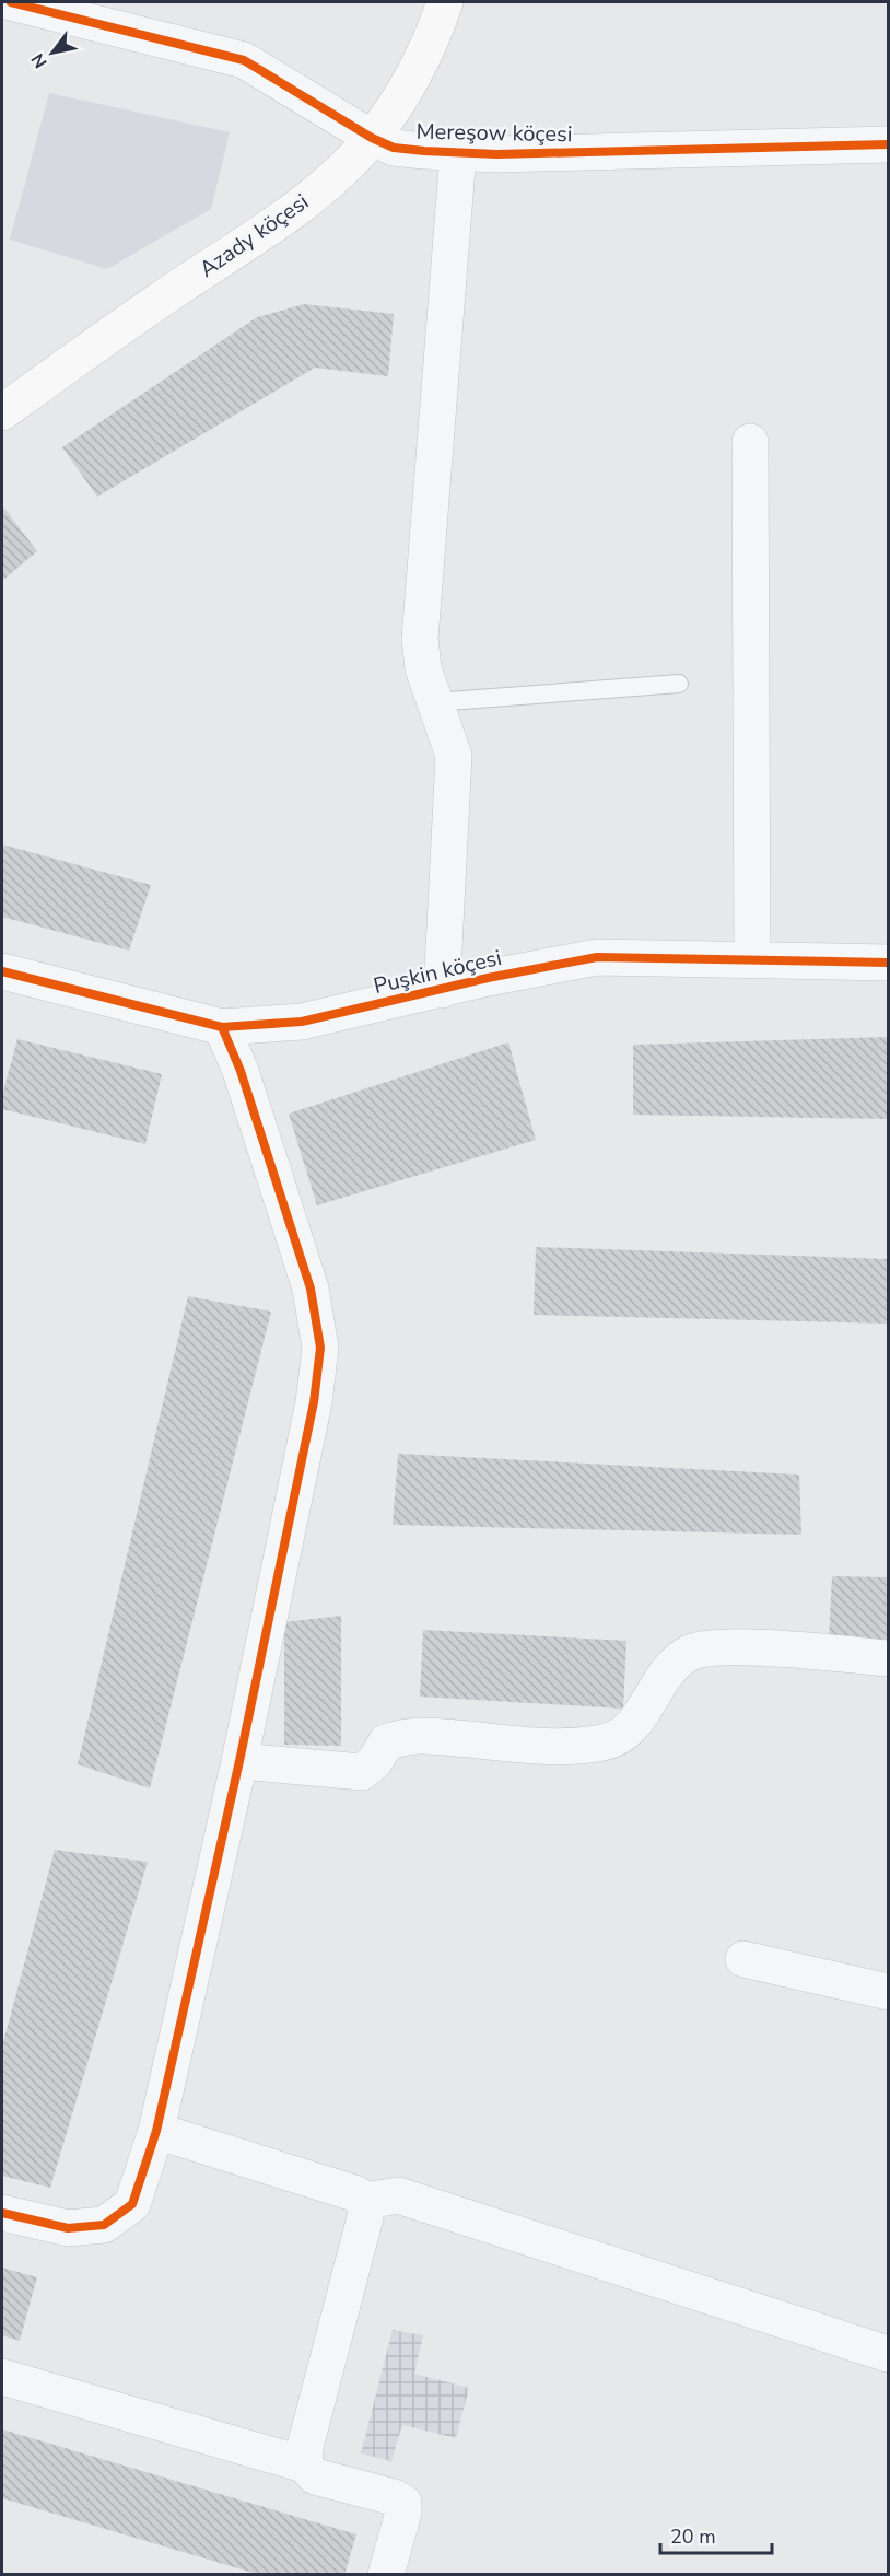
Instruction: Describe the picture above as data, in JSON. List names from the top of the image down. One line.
{"streets":{"main road":["Azady köçesi"],"street":["Mereşow köçesi","Puşkin köçesi"]},"crossings":[["Mereşow köçesi","Azady köçesi"]],"scale_bar":"20 m","north":"bottom left"}
